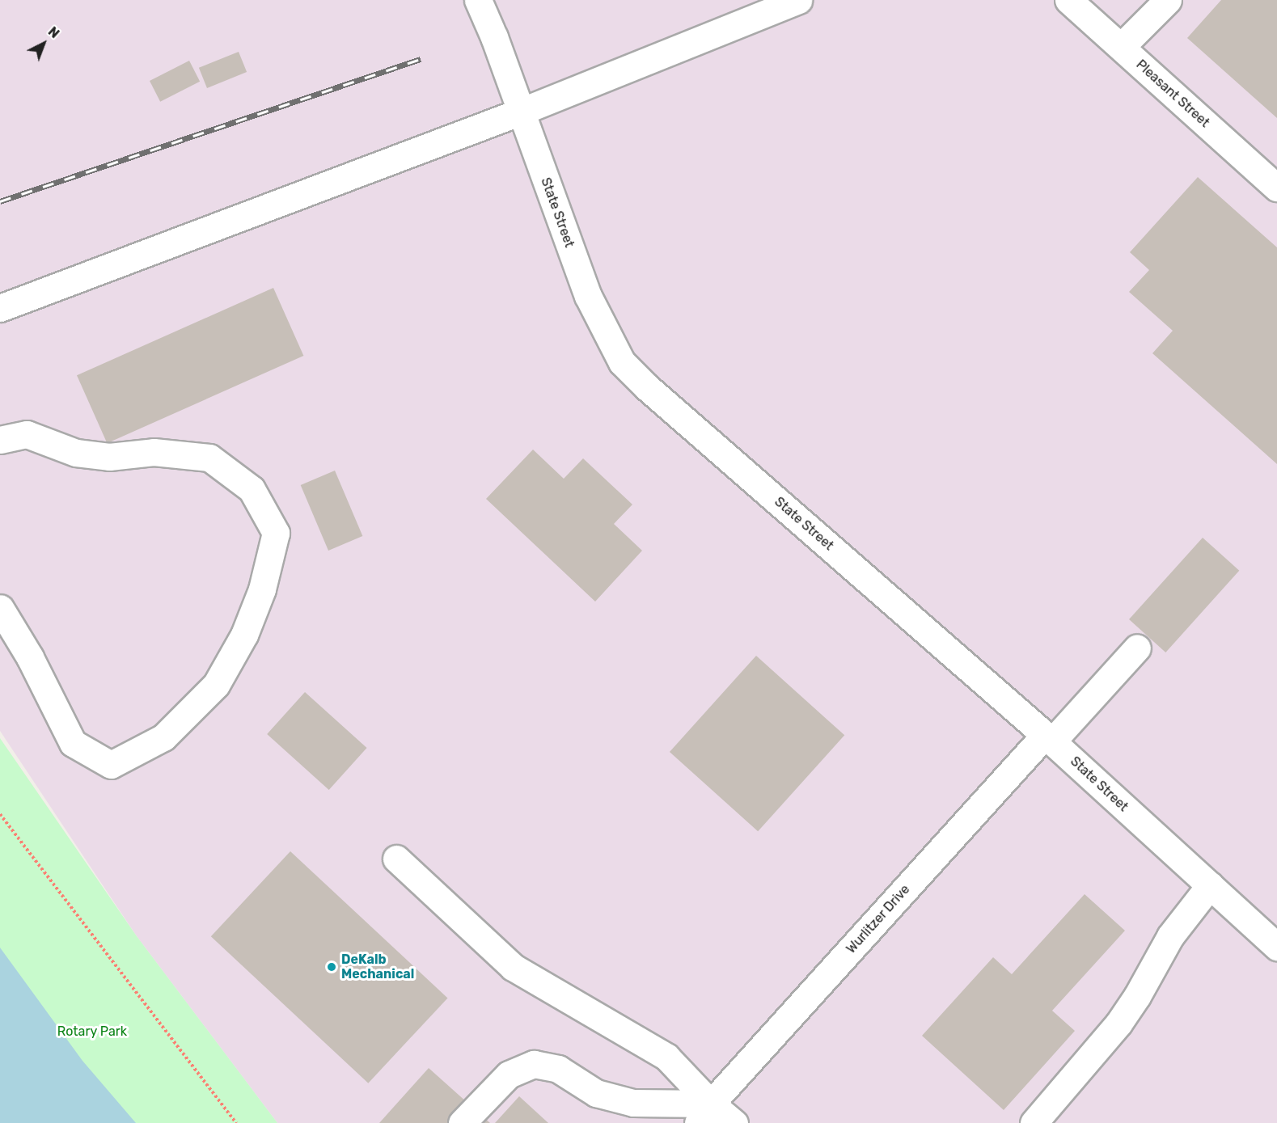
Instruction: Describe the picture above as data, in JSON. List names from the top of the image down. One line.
{"streets":{"street":["Pleasant Street","State Street","Wurlitzer Drive"]},"crossings":[["State Street","Wurlitzer Drive"]],"parks":["Rotary Park"],"places":["DeKalb Mechanical"],"north":"top right"}
